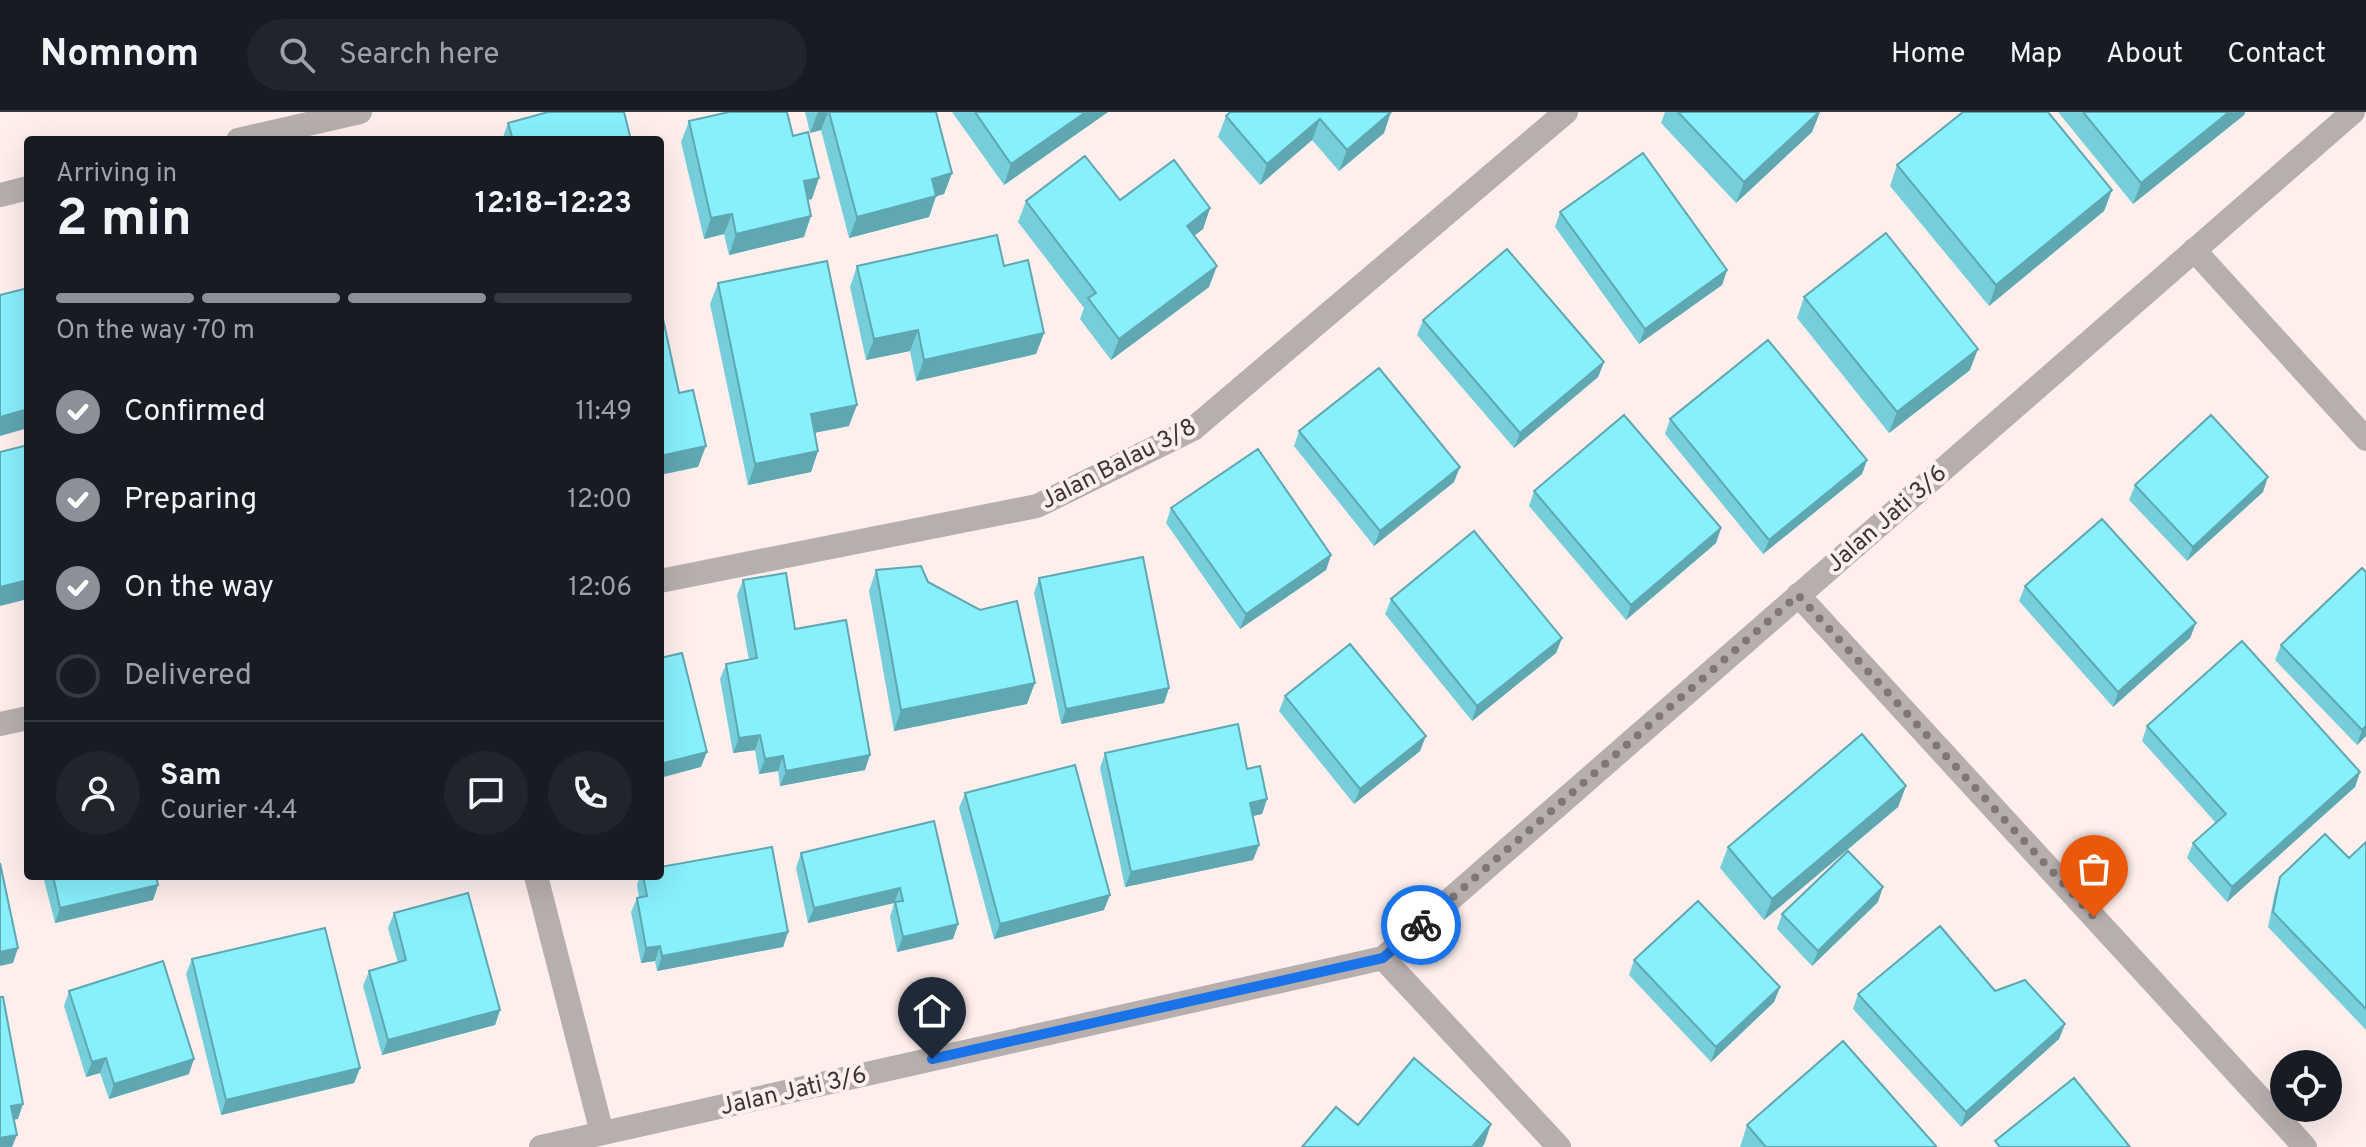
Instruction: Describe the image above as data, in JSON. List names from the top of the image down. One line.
{"streets":{"street":["Jalan Balau 3/8","Jalan Jati 3/6"]},"page":{"header":"Nomnom","search":"Search here","nav":["Home","Map","About","Contact"],"heading":["2 min","Arriving in","12:18–12:23"],"panel":["Sam","Courier · 4.4"],"bar":"On the way · 70 m","list":[["Confirmed","11:49"],["Preparing","12:00"],["On the way","12:06"],"Delivered"]}}
